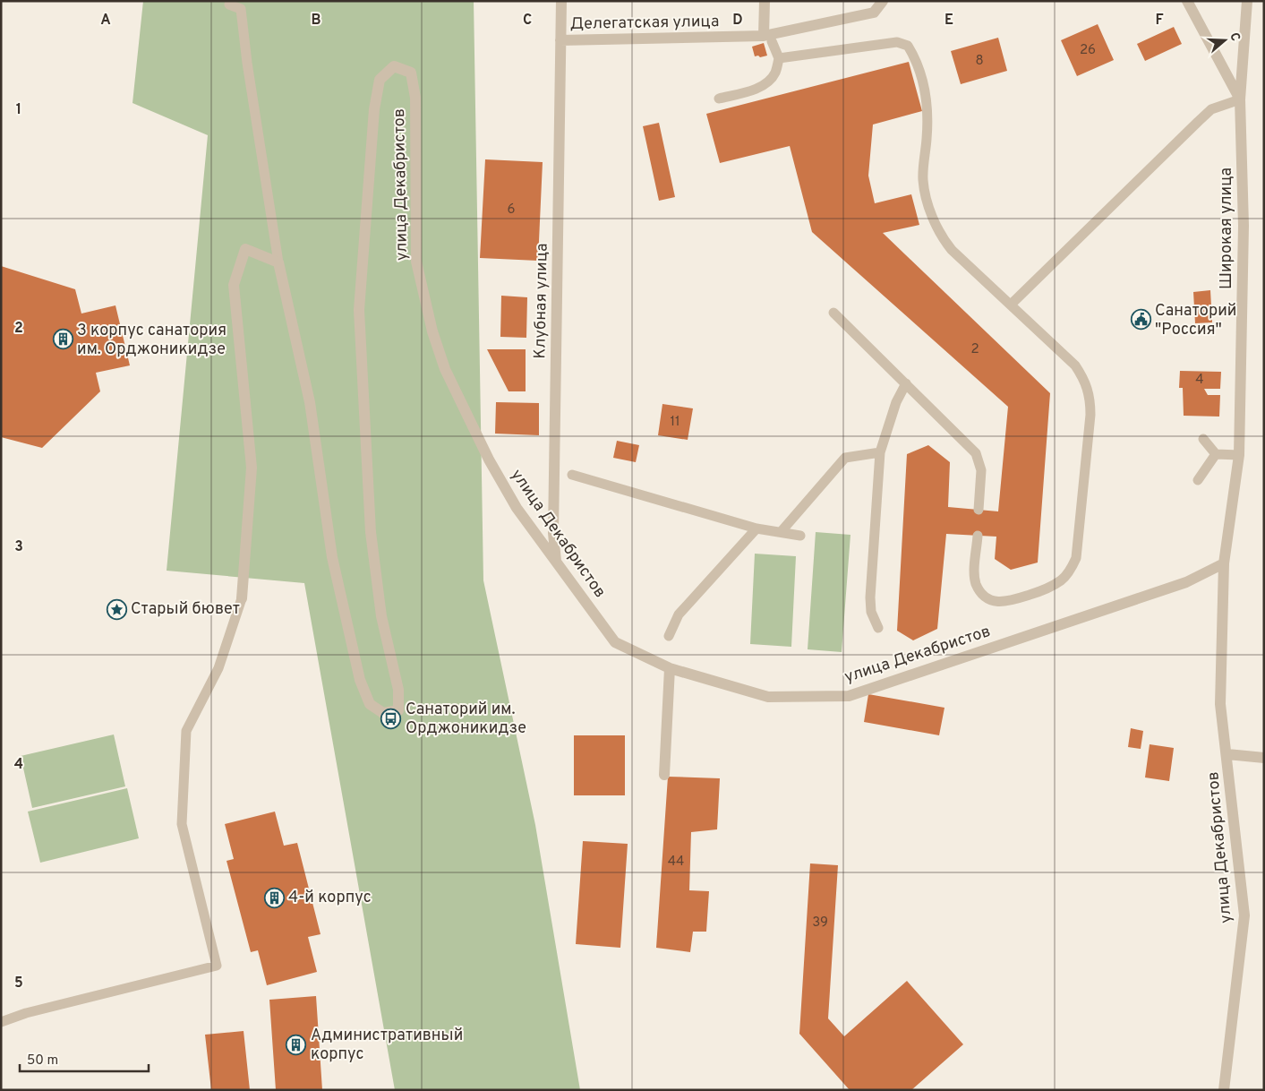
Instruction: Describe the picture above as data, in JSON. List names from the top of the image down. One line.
{"streets":{"street":["Делегатская улица","улица Декабристов","Широкая улица","Клубная улица"]},"crossings":[["Делегатская улица","Клубная улица"],["улица Декабристов","Широкая улица"],["улица Декабристов","Клубная улица"]],"places":{"public building":["Санаторий \"Россия\""],"building":["3 корпус санатория им. Орджоникидзе","4-й корпус","Административный корпус"],"place":["Старый бювет"],"bus stop":["Санаторий им. Орджоникидзе"]},"house_numbers":["26","8","6","2","4","11","44","39"],"scale_bar":"50 m","north":"right","grid":{"columns":["A","B","C","D","E","F"],"rows":["1","2","3","4","5"]}}
